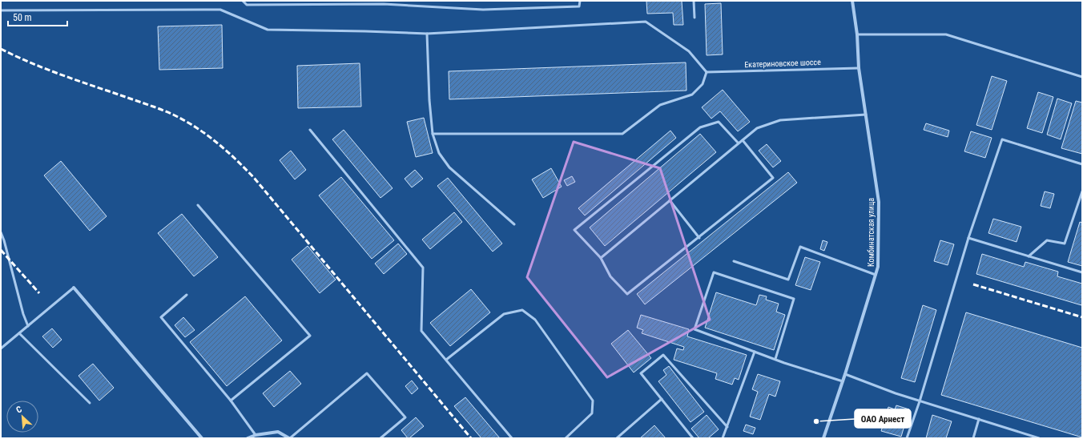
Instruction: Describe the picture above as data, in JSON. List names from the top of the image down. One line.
{"streets":{"street":["Комбинатская улица"],"lane":["Екатериновское шоссе"]},"crossings":[["Екатериновское шоссе","Комбинатская улица"]],"places":["ОАО Арнест"],"scale_bar":"50 m","north":"top left"}
